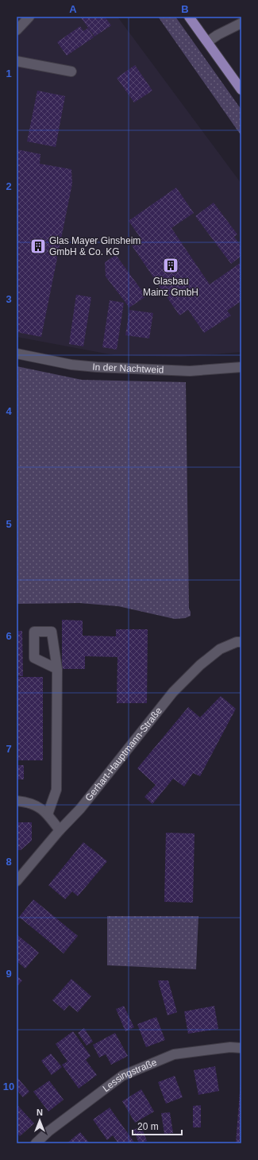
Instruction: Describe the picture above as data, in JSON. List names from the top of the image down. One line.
{"streets":{"street":["In der Nachtweid","Gerhart-Hauptmann-Straße","Lessingstraße"]},"places":{"building":["Glas Mayer Ginsheim GmbH & Co. KG","Glasbau Mainz GmbH"]},"scale_bar":"20 m","north":"top","grid":{"columns":["A","B"],"rows":["1","2","3","4","5","6","7","8","9","10"]}}
